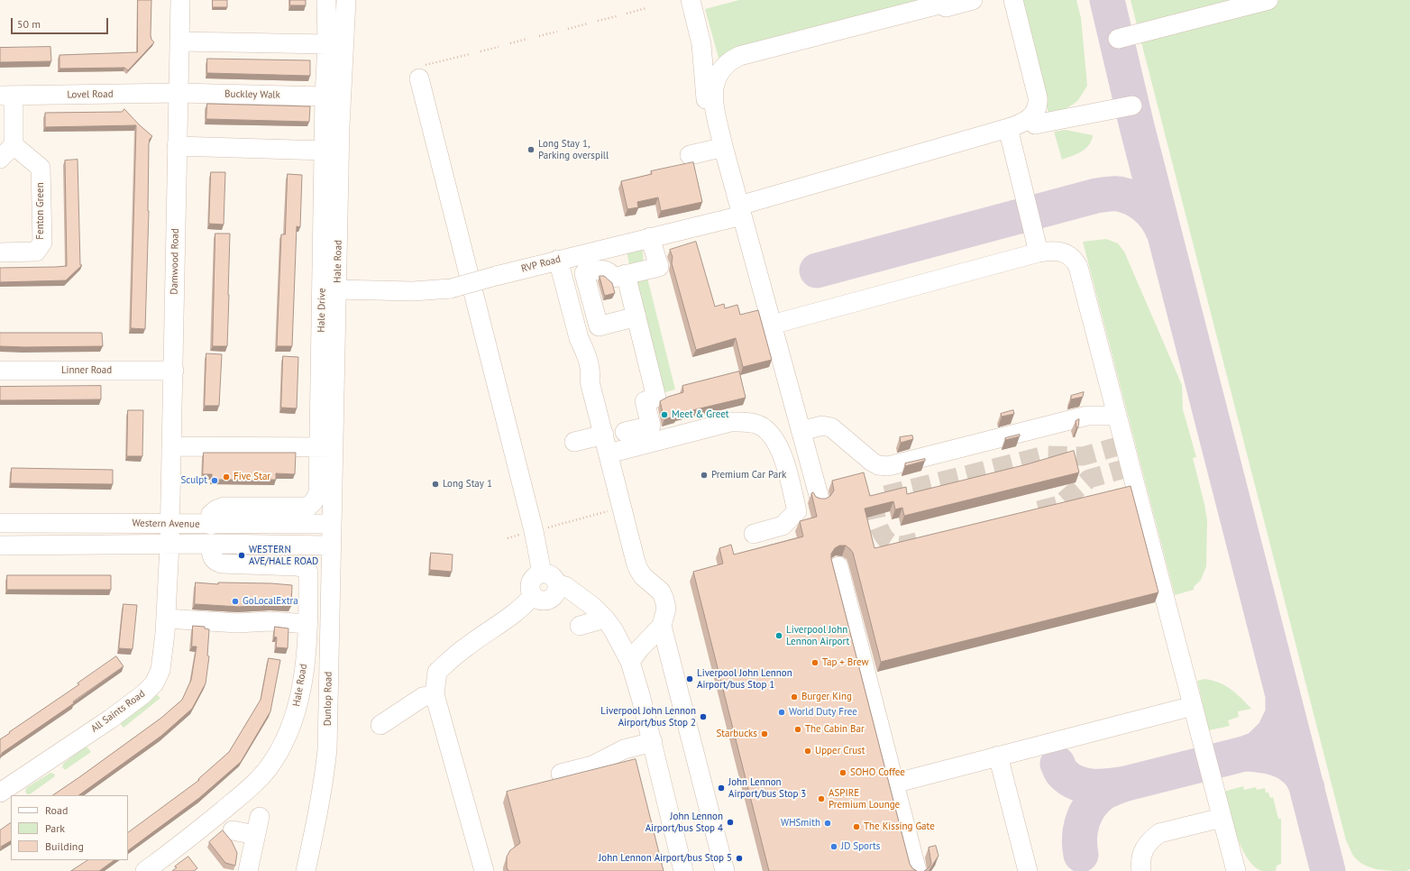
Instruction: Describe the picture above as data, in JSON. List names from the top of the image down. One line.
{"streets":{"street":["Lovel Road","Buckley Walk","Fenton Green","Damwood Road","Hale Road","RVP Road","Hale Drive","Linner Road","Western Avenue","Dunlop Road","All Saints Road"]},"crossings":[["Lovel Road","Buckley Walk"],["Lovel Road","Damwood Road"],["Buckley Walk","Damwood Road"],["Buckley Walk","Hale Drive"],["Damwood Road","Linner Road"],["Damwood Road","Western Avenue"],["Damwood Road","All Saints Road"],["Hale Road","RVP Road"],["Hale Road","Hale Drive"],["Hale Road","Western Avenue"],["Hale Road","Dunlop Road"],["Hale Drive","Western Avenue"],["Western Avenue","Dunlop Road"],["Western Avenue","All Saints Road"]],"places":["Long Stay 1, Parking overspill","Meet & Greet","Premium Car Park","Five Star","Sculpt","Long Stay 1","WESTERN AVE/HALE ROAD","GoLocalExtra","Liverpool John Lennon Airport","Tap + Brew","Liverpool John Lennon Airport/bus Stop 1","Burger King","World Duty Free","Liverpool John Lennon Airport/bus Stop 2","The Cabin Bar","Starbucks","Upper Crust","SOHO Coffee","John Lennon Airport/bus Stop 3","ASPIRE Premium Lounge","John Lennon Airport/bus Stop 4","WHSmith","The Kissing Gate","JD Sports","John Lennon Airport/bus Stop 5"],"legend":["Road","Park","Building"],"scale_bar":"50 m"}
